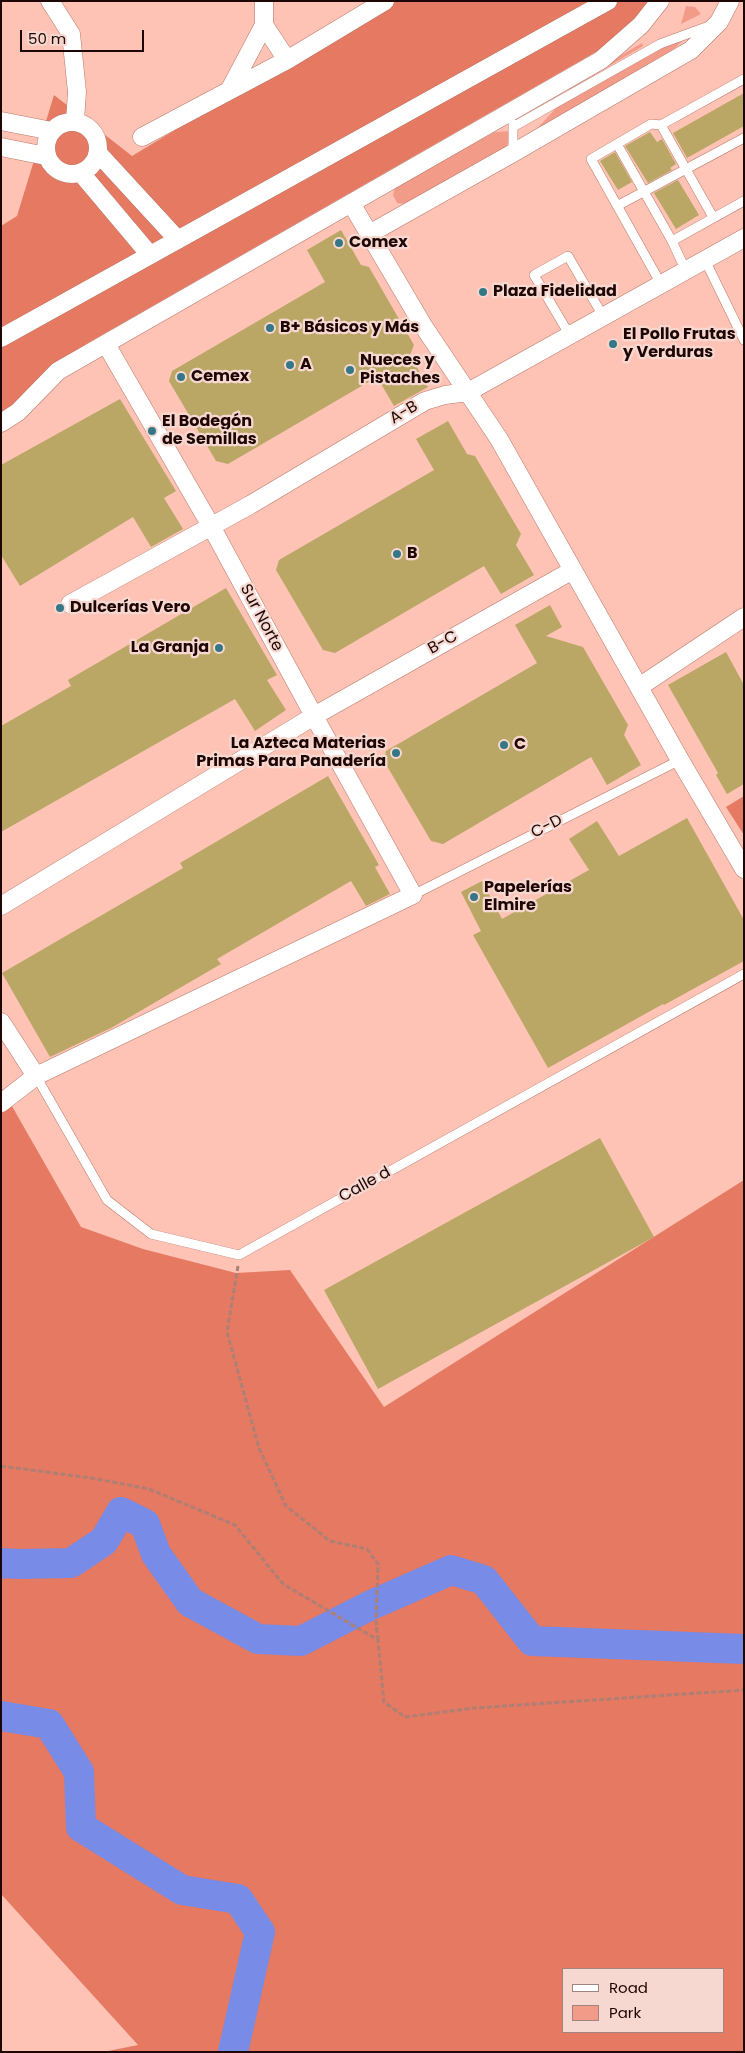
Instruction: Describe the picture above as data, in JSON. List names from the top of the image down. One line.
{"streets":{"street":["A-B","Sur Norte","B-C"],"lane":["C-D","Calle d"]},"crossings":[["A-B","Sur Norte"],["Sur Norte","B-C"],["Sur Norte","C-D"]],"places":["Comex","Plaza Fidelidad","B+ Básicos y Más","El Pollo Frutas y Verduras","A","Nueces y Pistaches","Cemex","El Bodegón de Semillas","B","Dulcerías Vero","La Granja","C","La Azteca Materias Primas Para Panadería","Papelerías Elmire"],"legend":["Road","Park"],"scale_bar":"50 m"}
